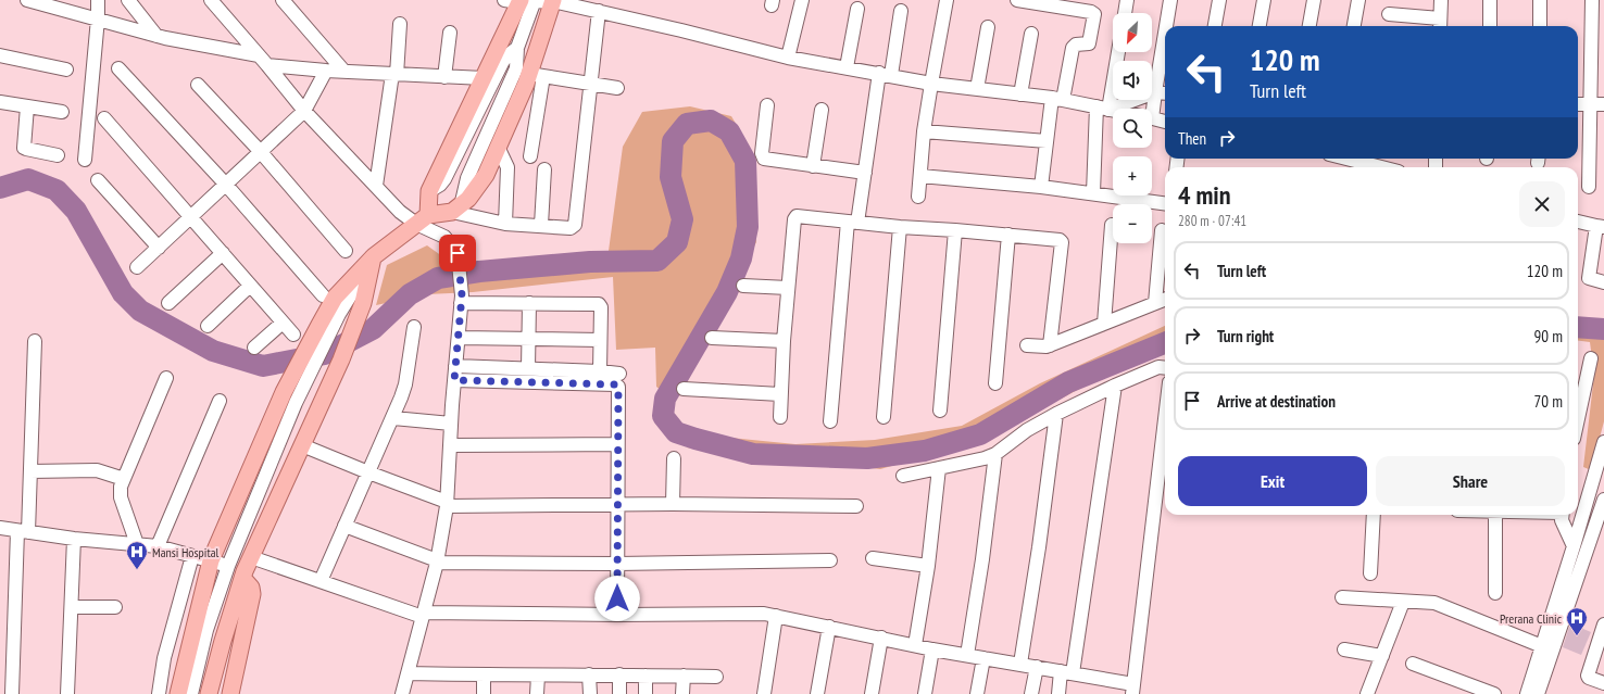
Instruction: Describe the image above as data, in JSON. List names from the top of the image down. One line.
{"places":{"hospital":["Mansi Hospital","Prerana Clinic"]},"north":"bottom left","page":{"map_buttons":["+","−"],"turn":["120 m","Turn left"],"then":"Then","heading":["4 min","280 m · 07:41"],"list":[{"name":"Turn left","value":"120 m"},{"name":"Turn right","value":"90 m"},{"name":"Arrive at destination","value":"70 m"}],"buttons":["Exit","Share"]}}
